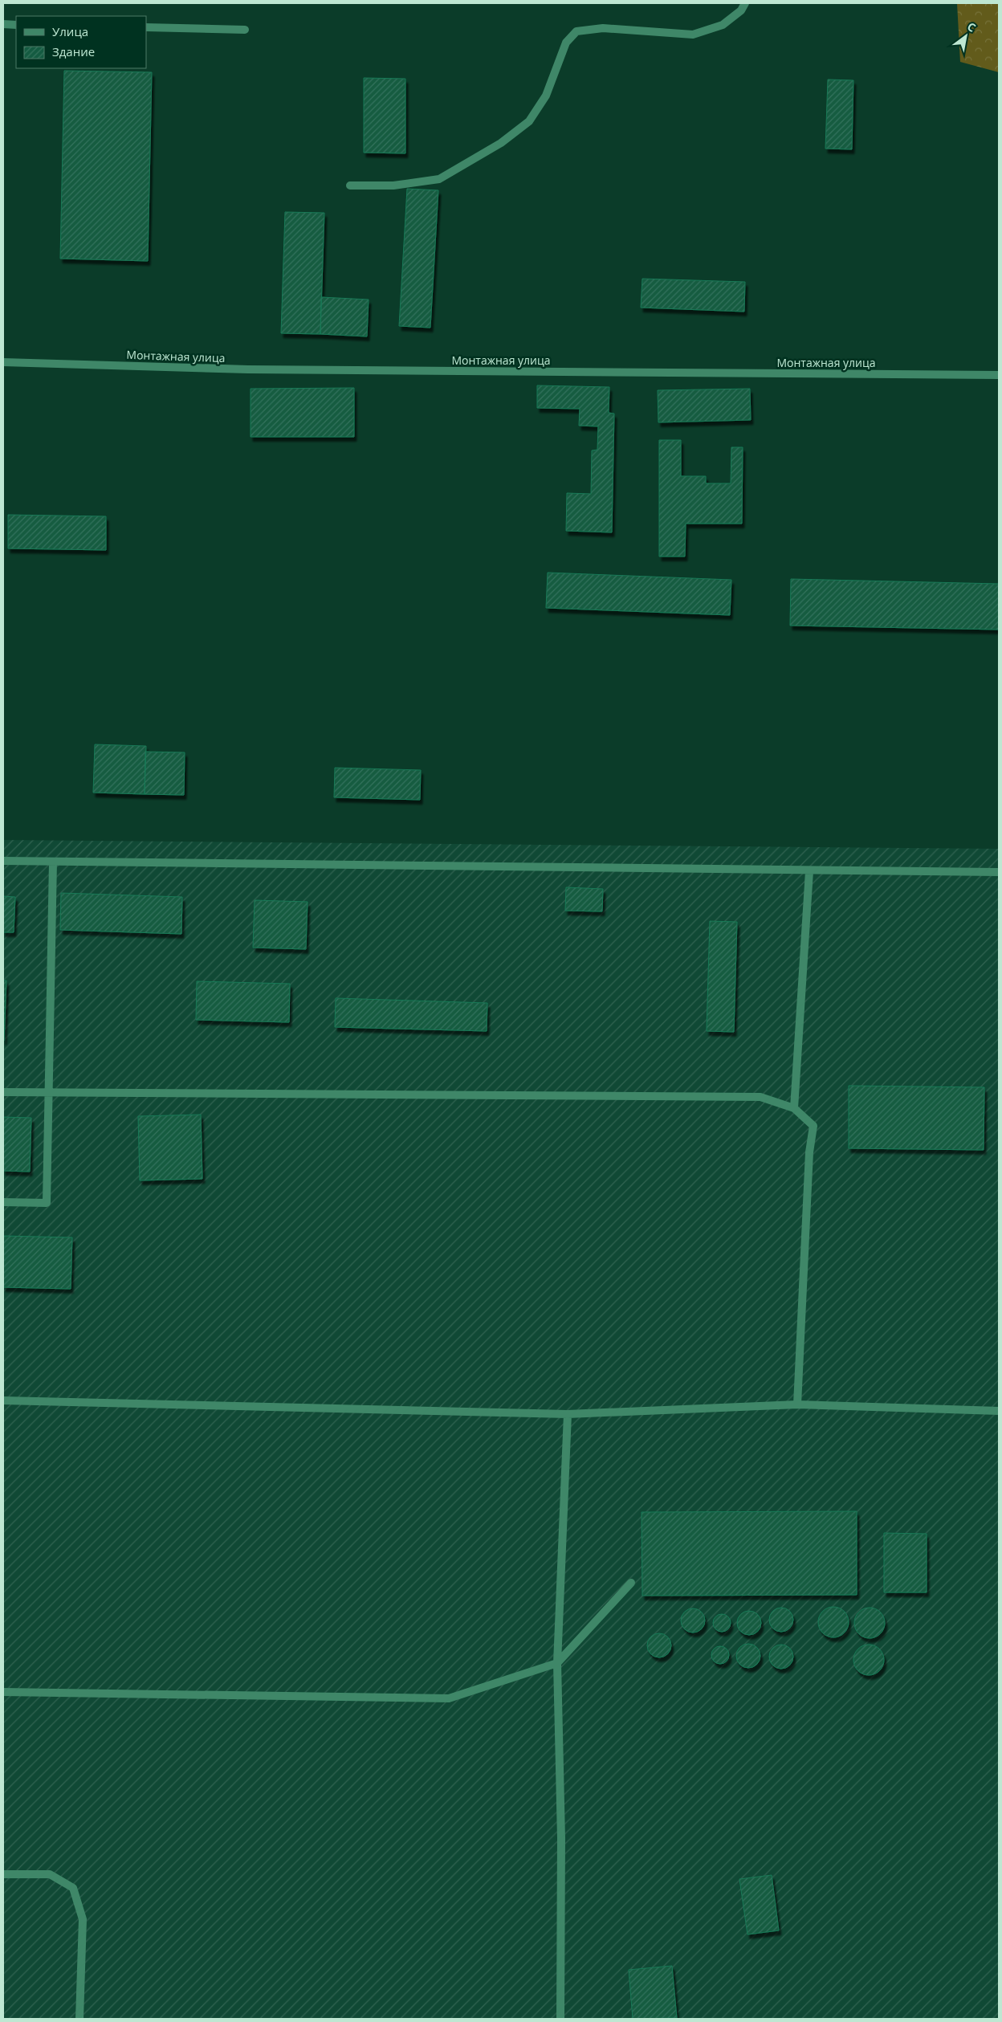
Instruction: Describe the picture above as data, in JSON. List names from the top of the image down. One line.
{"streets":{"street":["Монтажная улица"]},"legend":["Улица","Здание"],"north":"top right"}
